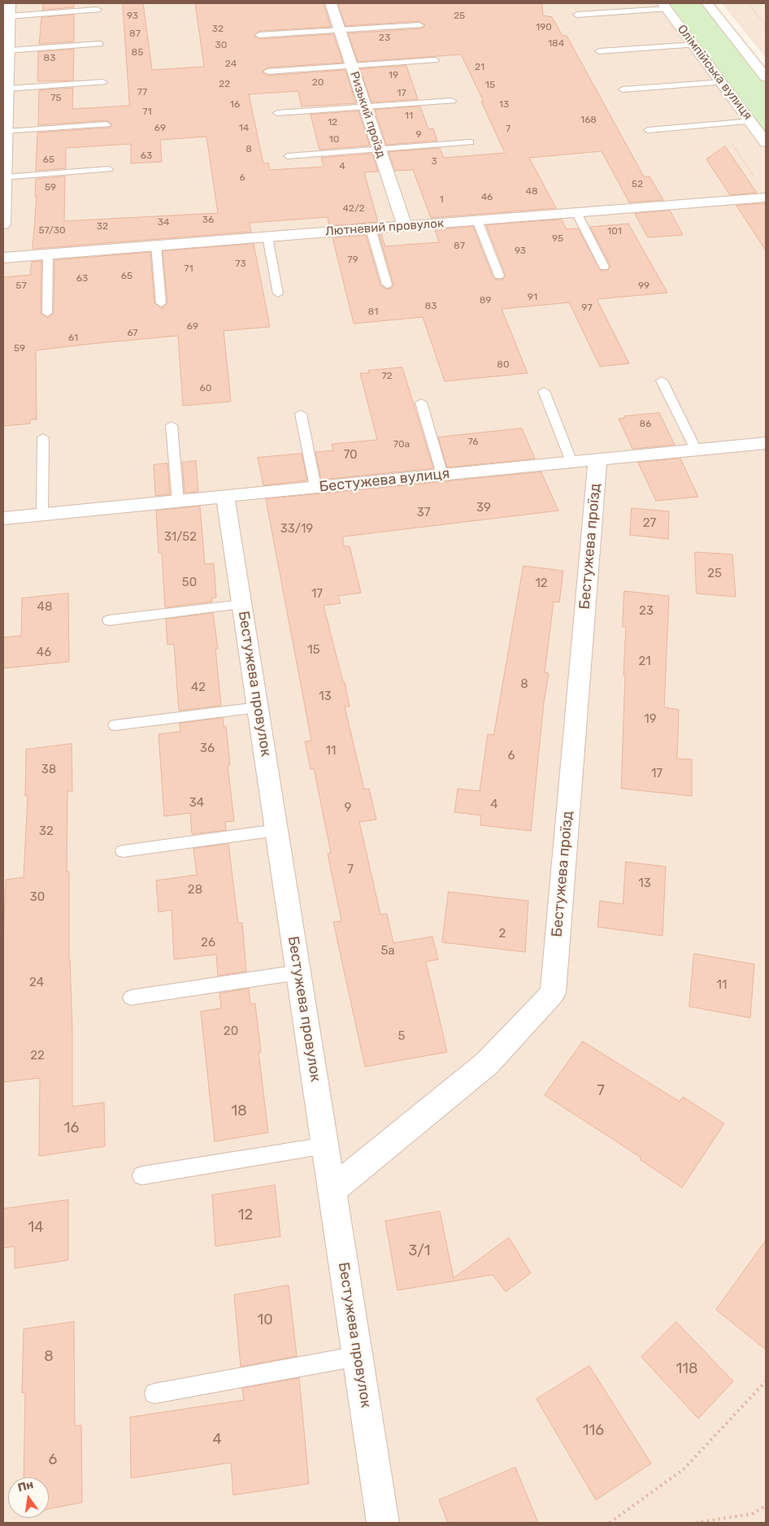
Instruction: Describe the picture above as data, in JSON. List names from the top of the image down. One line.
{"streets":{"street":["Олімпійська вулиця","Ризький проїзд","Лютневий провулок","Бестужева вулиця","Бестужева проїзд","Бестужева провулок"]},"crossings":[["Ризький проїзд","Лютневий провулок"],["Бестужева вулиця","Бестужева проїзд"],["Бестужева вулиця","Бестужева провулок"],["Бестужева проїзд","Бестужева провулок"]],"house_numbers":["93","25","190","32","87","23","184","30","85","83","24","21","19","20","22","15","77","17","75","16","13","71","11","168","12","69","14","7","9","10","8","63","65","3","4","6","52","59","48","46","1","42/2","36","34","32","57/30","101","95","87","93","79","73","71","65","63","57","99","91","89","83","97","81","69","67","61","59","80","72","60","86","76","70а","70","39","37","27","33/19","31/52","25","50","12","17","48","23","15","46","21","8","42","13","19","36","11","6","38","17","34","4","9","32","7","13","28","30","2","26","5а","24","11","20","5","22","7","18","16","12","14","3/1","10","8","118","116","4","6"],"north":"top"}
